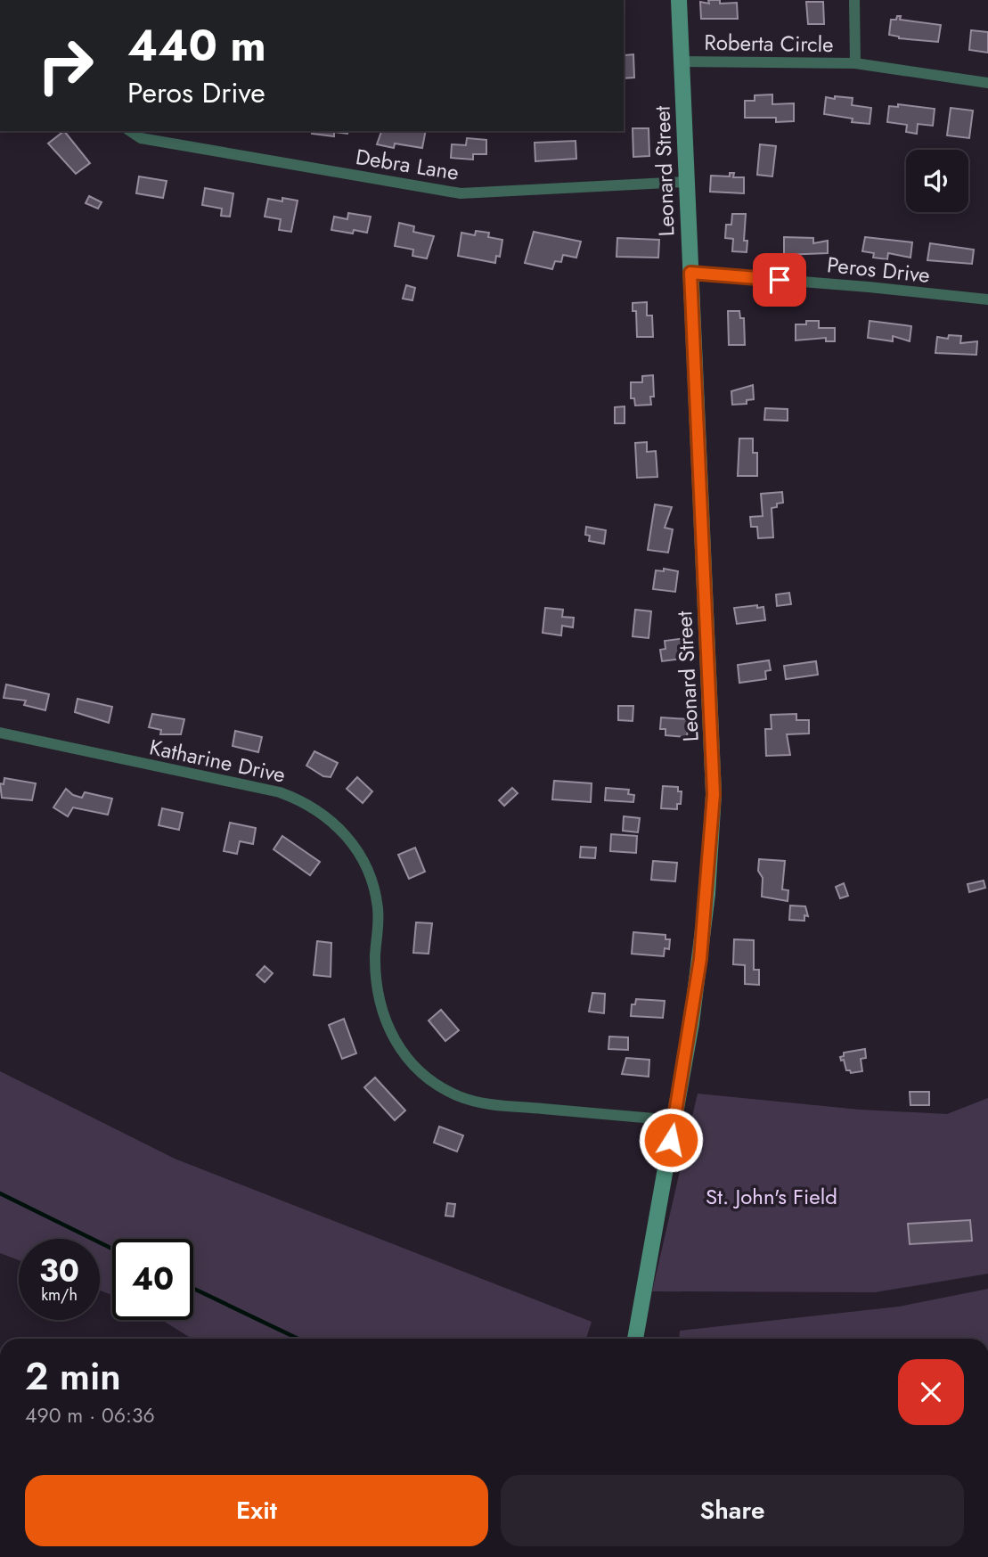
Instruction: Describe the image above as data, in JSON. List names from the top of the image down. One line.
{"streets":{"street":["Roberta Circle","Debra Lane","Leonard Street","Peros Drive","Katharine Drive"]},"crossings":[["Roberta Circle","Leonard Street"],["Debra Lane","Leonard Street"],["Leonard Street","Peros Drive"],["Leonard Street","Katharine Drive"]],"parks":["St. John's Field"],"page":{"turn":["440 m","Peros Drive"],"speed":"30 km/h","limit":"40","heading":["2 min","490 m · 06:36"],"buttons":["Exit","Share"]}}
